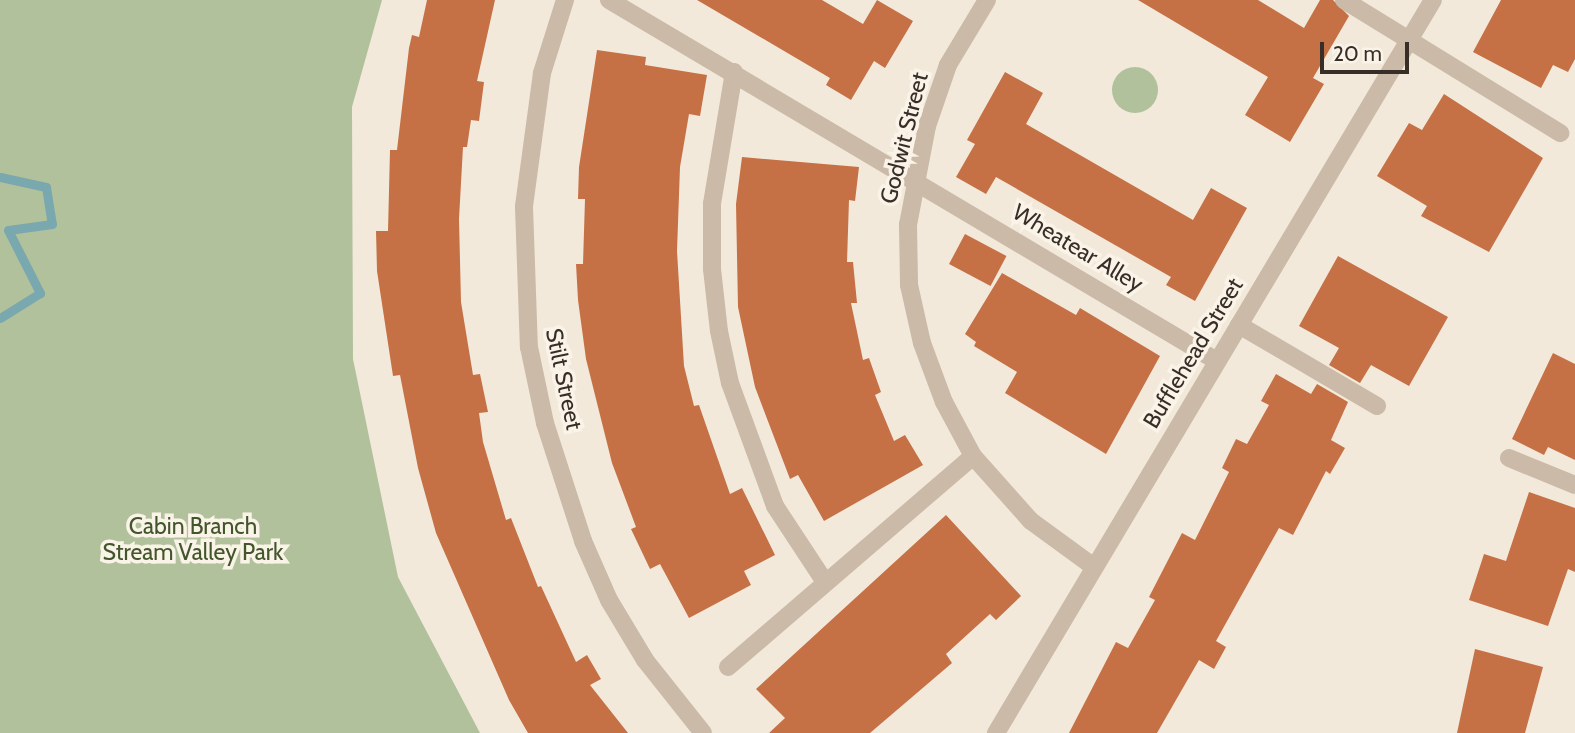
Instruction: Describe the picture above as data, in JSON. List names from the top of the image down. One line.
{"streets":{"street":["Godwit Street","Wheatear Alley","Bufflehead Street","Stilt Street"]},"crossings":[["Godwit Street","Wheatear Alley"],["Godwit Street","Bufflehead Street"],["Wheatear Alley","Bufflehead Street"]],"parks":["Cabin Branch Stream Valley Park"],"scale_bar":"20 m"}
